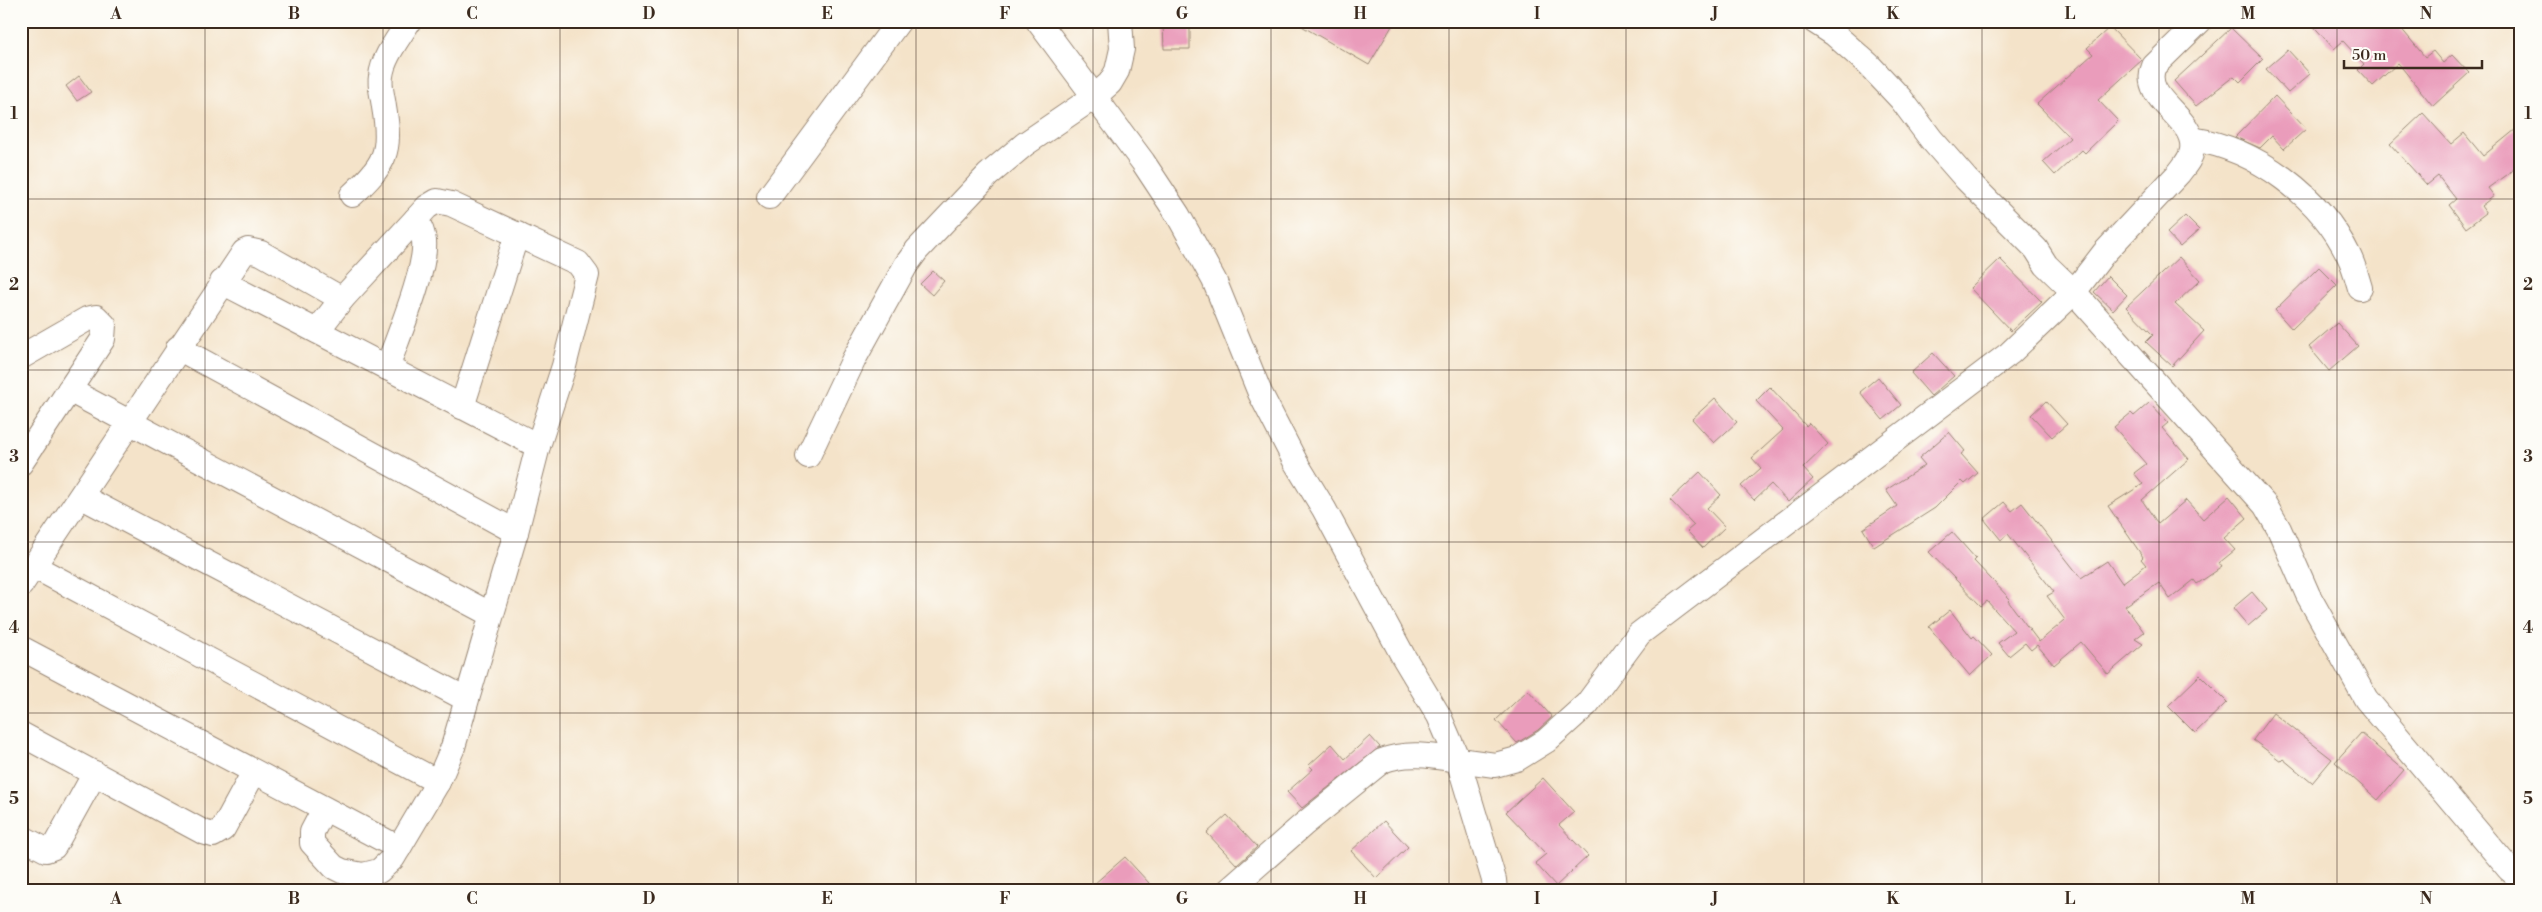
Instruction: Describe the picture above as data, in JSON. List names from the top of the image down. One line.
{"scale_bar":"50 m","grid":{"columns":["A","B","C","D","E","F","G","H","I","J","K","L","M","N"],"rows":["1","2","3","4","5"]}}
